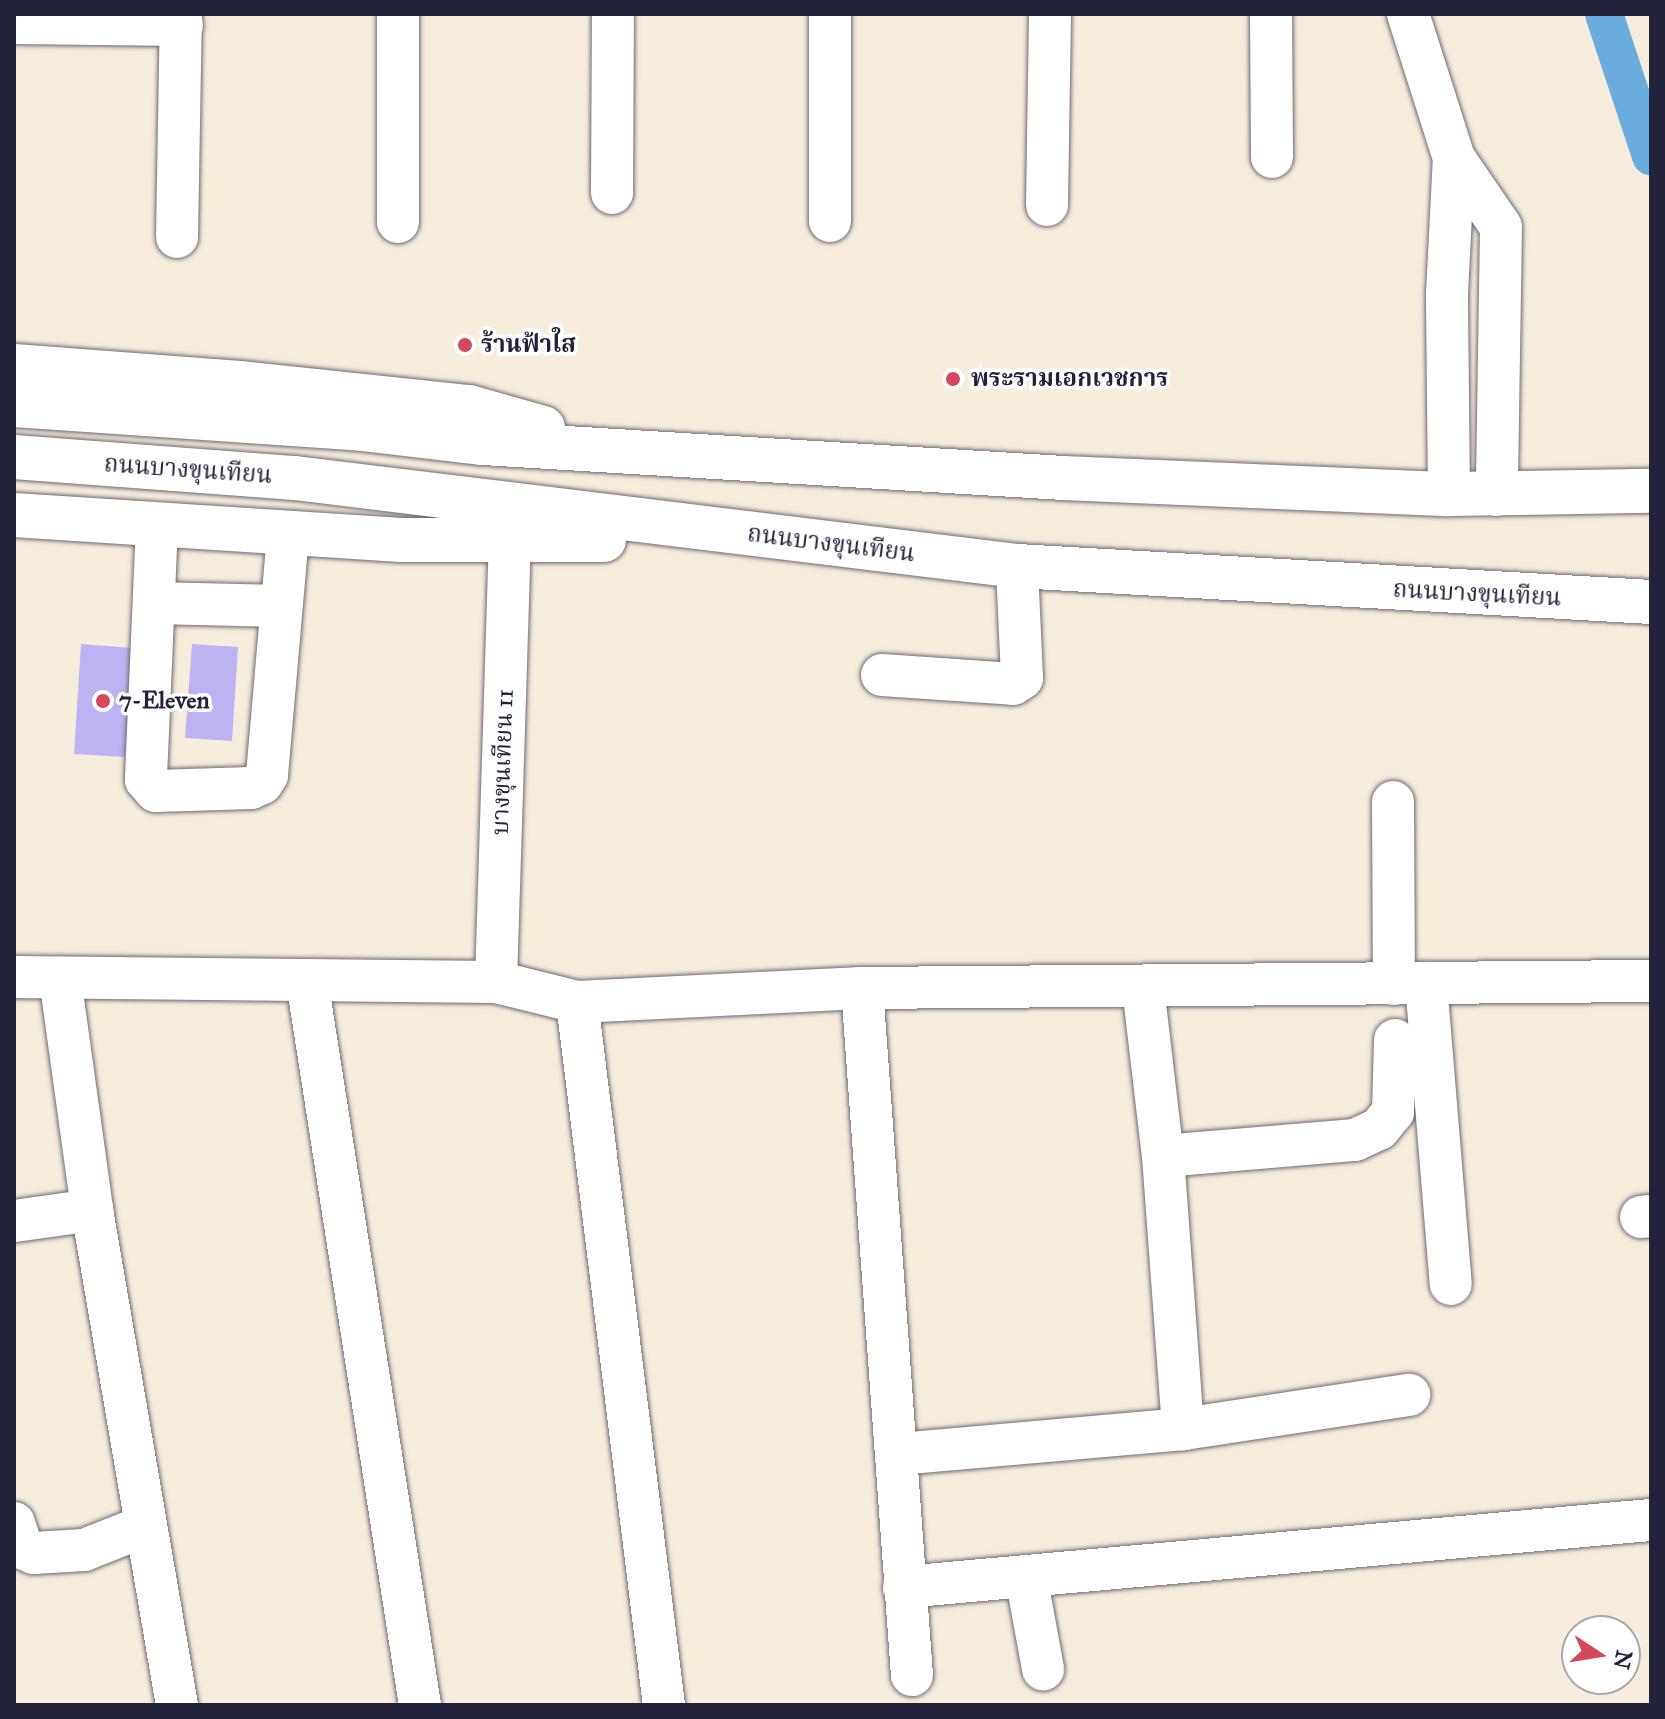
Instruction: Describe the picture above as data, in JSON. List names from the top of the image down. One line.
{"streets":{"main road":["ถนนบางขุนเทียน"],"street":["บางขุนเทียน 11"]},"places":["ร้านฟ้าใส","พระรามเอกเวชการ","7-Eleven"],"north":"right"}
